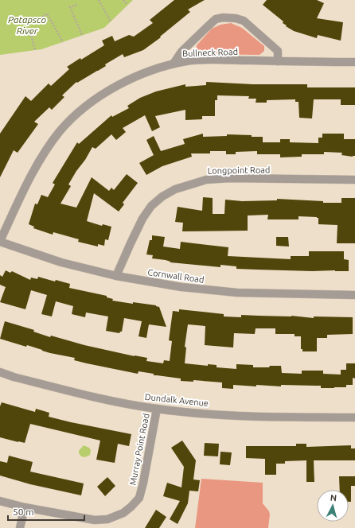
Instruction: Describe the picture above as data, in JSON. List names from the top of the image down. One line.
{"streets":{"street":["Bullneck Road","Longpoint Road","Cornwall Road","Dundalk Avenue","Murray Point Road"]},"crossings":[["Bullneck Road","Cornwall Road"],["Longpoint Road","Cornwall Road"],["Dundalk Avenue","Murray Point Road"]],"water":["Patapsco River"],"scale_bar":"50 m","north":"top"}
